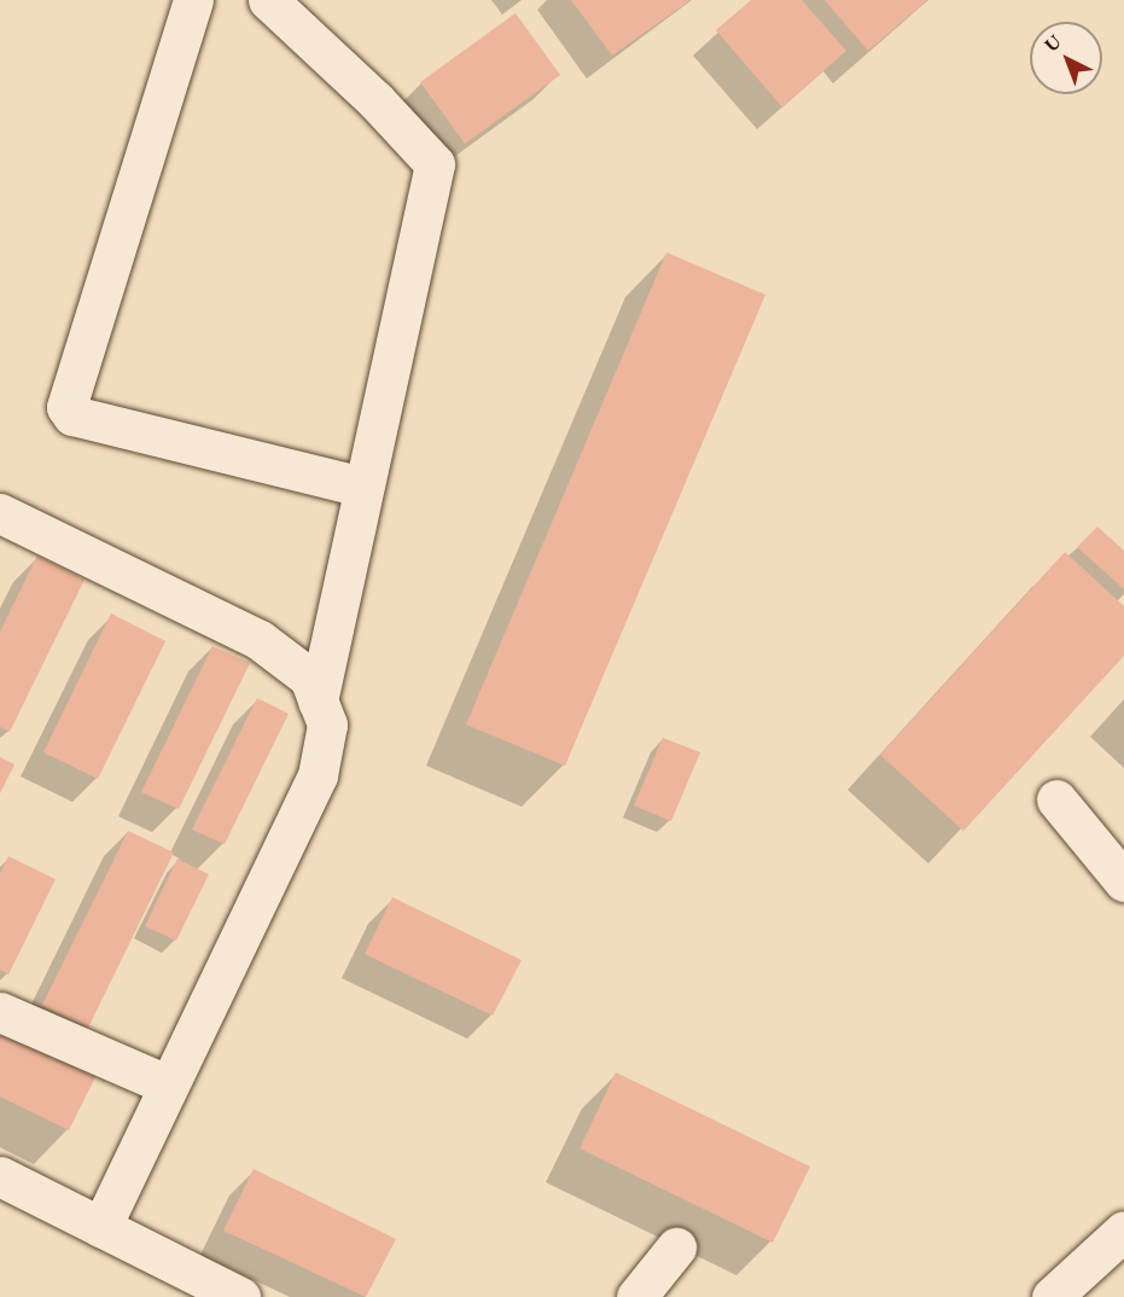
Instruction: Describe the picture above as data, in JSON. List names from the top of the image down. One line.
{"north":"top left"}
